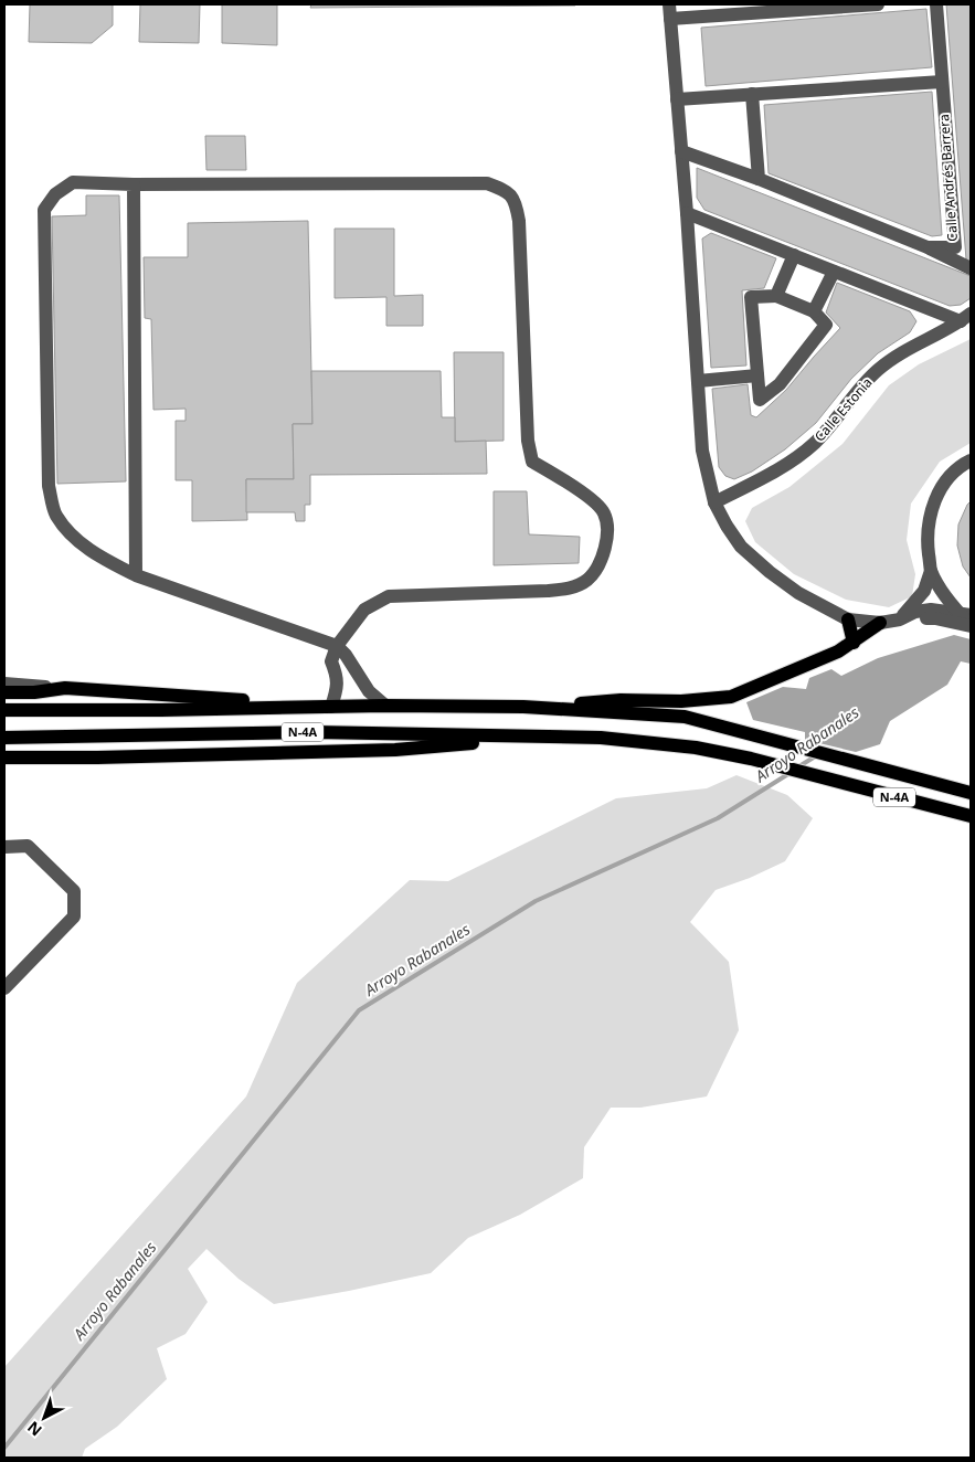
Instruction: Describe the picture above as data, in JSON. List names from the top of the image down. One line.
{"streets":{"main road":["N-4A"],"street":["Calle Andrés Barrera","Calle Estonia"]},"water":["Arroyo Rabanales"],"north":"bottom left"}
